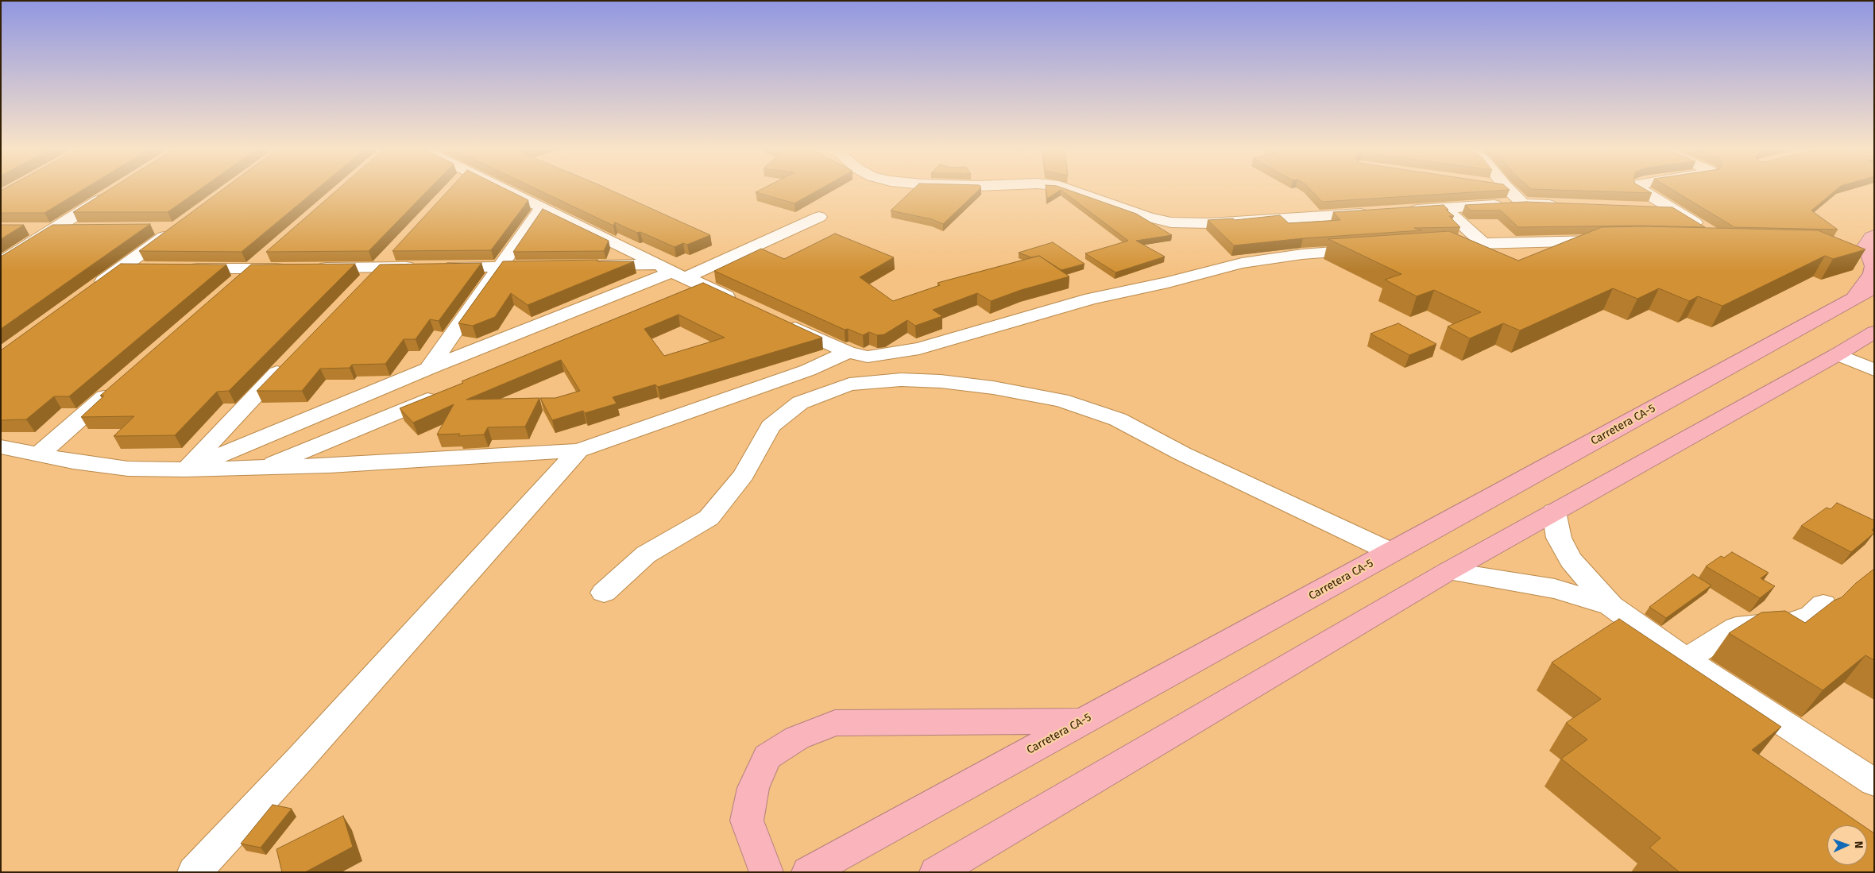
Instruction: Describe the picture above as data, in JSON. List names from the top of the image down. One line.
{"streets":{"highway":["Carretera CA-5"]},"north":"right"}
